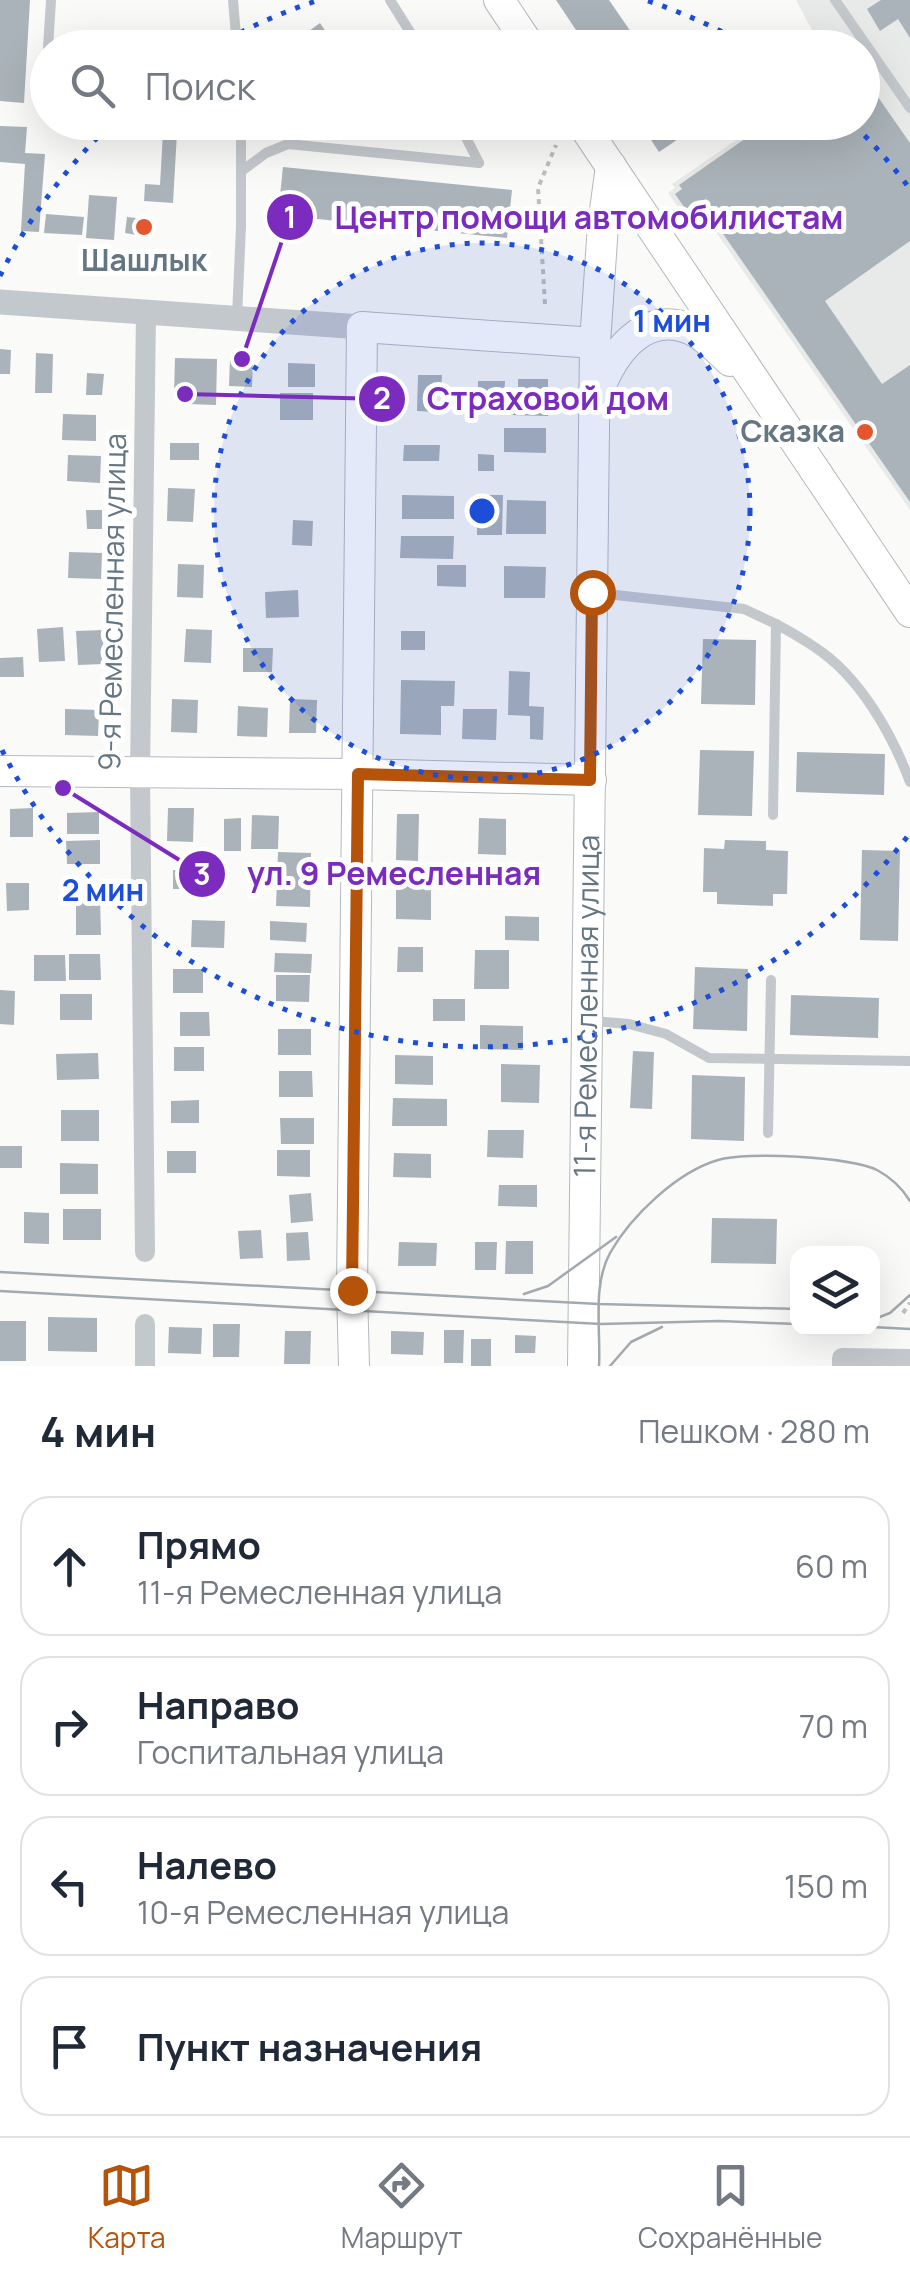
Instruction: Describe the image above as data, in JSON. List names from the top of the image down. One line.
{"streets":{"main road":["11-я Ремесленная улица"],"street":["9-я Ремесленная улица"]},"places":["Шашлык","Центр помощи автомобилистам","Страховой дом","Сказка","ул. 9 Ремесленная"],"page":{"search":"Поиск","heading":["4 мин","Пешком · 280 m"],"list":[["Прямо","11-я Ремесленная улица","60 m"],["Направо","Госпитальная улица","70 m"],["Налево","10-я Ремесленная улица","150 m"],"Пункт назначения"],"nav":["Карта","Маршрут","Сохранённые"]},"rings":["1 мин","2 мин"]}
